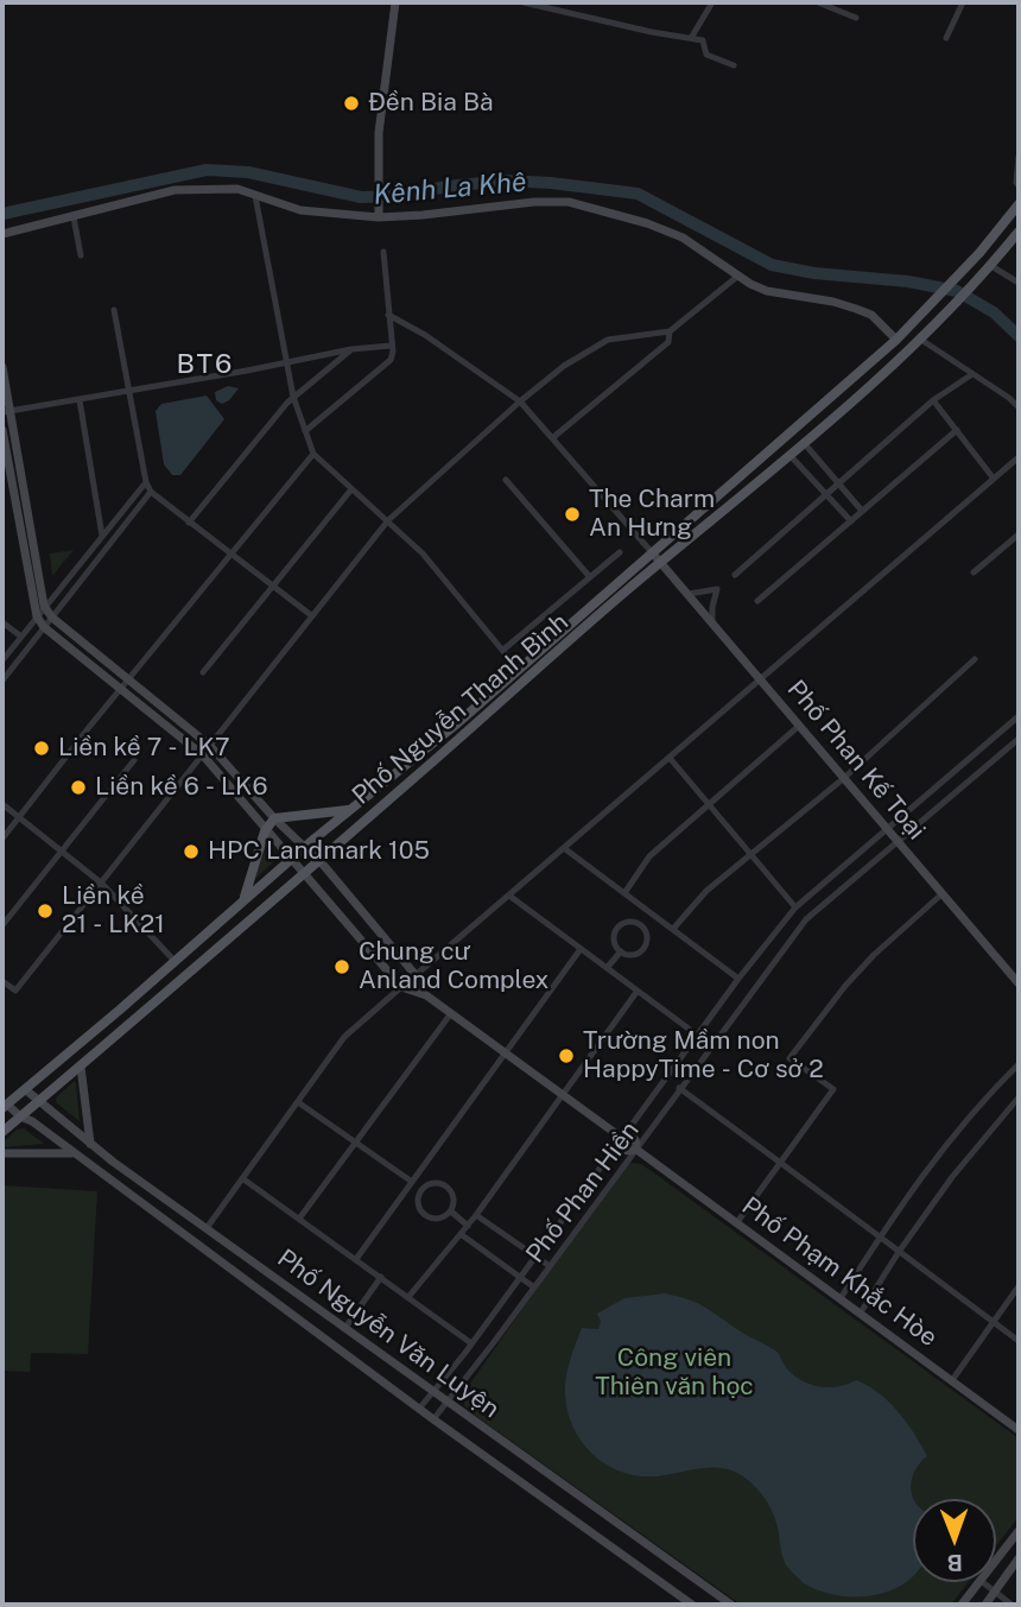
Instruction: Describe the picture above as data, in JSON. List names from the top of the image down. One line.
{"streets":{"main road":["Phố Nguyễn Thanh Bình"],"street":["Phố Phan Kế Toại","Phố Phan Hiền","Phố Phạm Khắc Hòe","Phố Nguyễn Văn Luyện"]},"crossings":[["Phố Nguyễn Thanh Bình","Phố Phan Kế Toại"],["Phố Nguyễn Thanh Bình","Phố Nguyễn Văn Luyện"],["Phố Phan Kế Toại","Phố Phan Hiền"],["Phố Phan Hiền","Phố Phạm Khắc Hòe"],["Phố Phan Hiền","Phố Nguyễn Văn Luyện"]],"districts":["BT6"],"water":["Kênh La Khê"],"parks":["Công viên Thiên văn học"],"places":["Đền Bia Bà","The Charm An Hưng","Liền kề 7 - LK7","Liền kề 6 - LK6","HPC Landmark 105","Liền kề 21 - LK21","Chung cư Anland Complex","Trường Mầm non HappyTime - Cơ sở 2"],"north":"bottom"}
